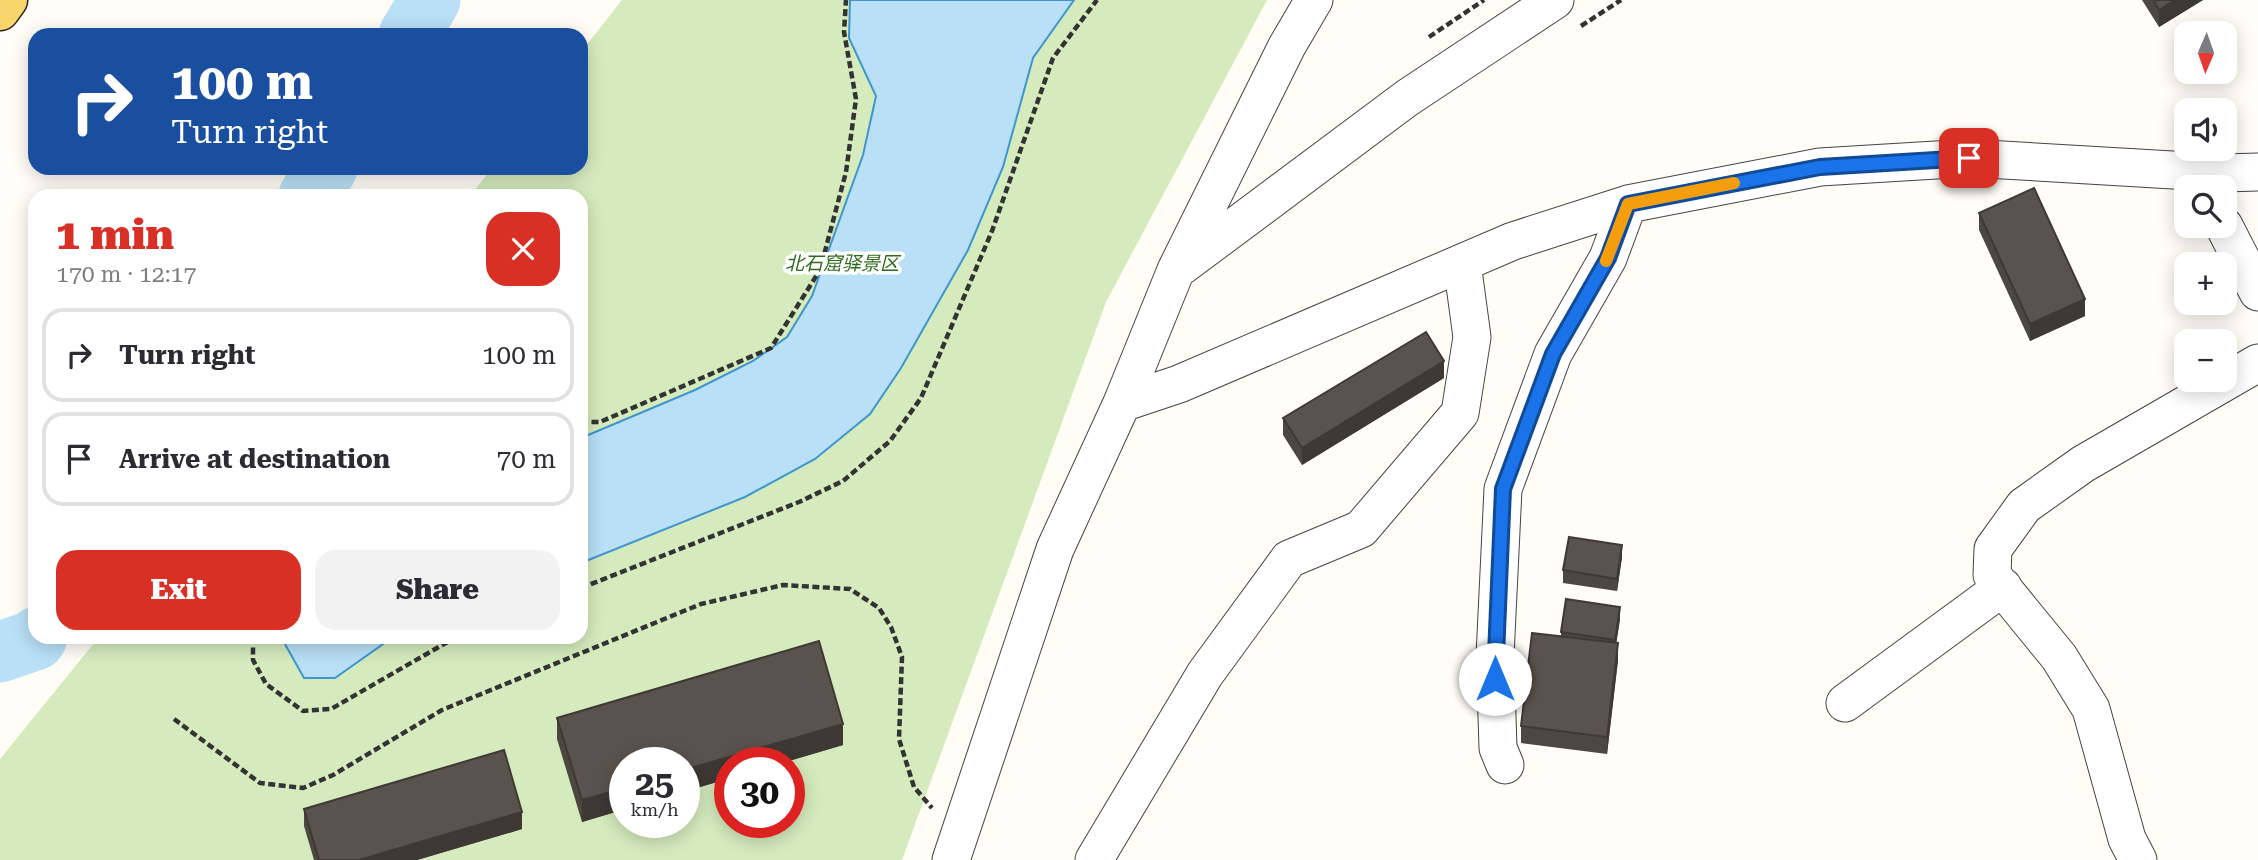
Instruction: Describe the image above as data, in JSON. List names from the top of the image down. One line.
{"parks":["北石窟驿景区"],"north":"bottom","page":{"map_buttons":["+","−"],"turn":["100 m","Turn right"],"heading":["1 min","170 m · 12:17"],"list":[{"name":"Turn right","value":"100 m"},{"name":"Arrive at destination","value":"70 m"}],"buttons":["Exit","Share"],"speed":"25 km/h","limit":"30"}}
